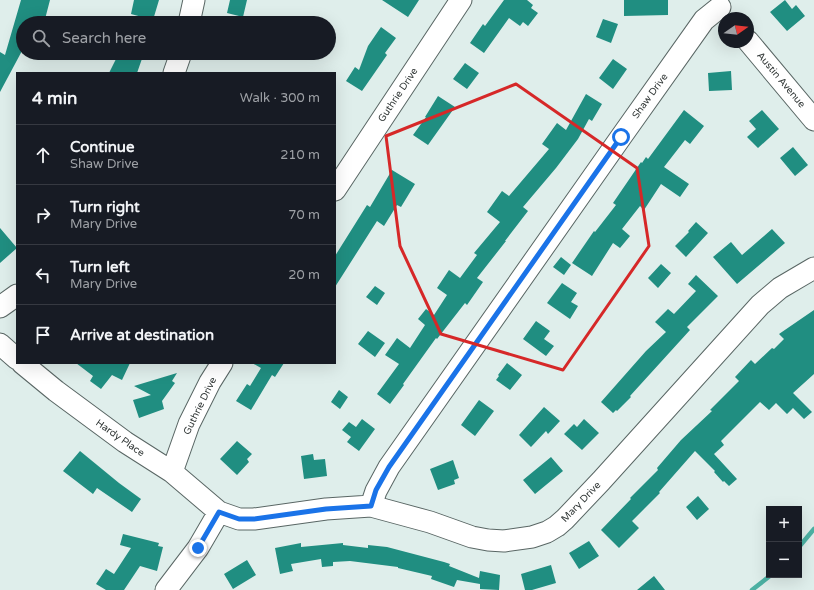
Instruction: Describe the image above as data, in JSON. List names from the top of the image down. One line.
{"streets":{"street":["Austin Avenue","Guthrie Drive","Shaw Drive","Hardy Place","Mary Drive"]},"crossings":[["Guthrie Drive","Hardy Place"],["Shaw Drive","Mary Drive"],["Hardy Place","Mary Drive"]],"north":"right","page":{"search":"Search here","heading":["4 min","Walk · 300 m"],"list":[["Continue","Shaw Drive","210 m"],["Turn right","Mary Drive","70 m"],["Turn left","Mary Drive","20 m"],"Arrive at destination"],"map_buttons":["+","−"]}}
